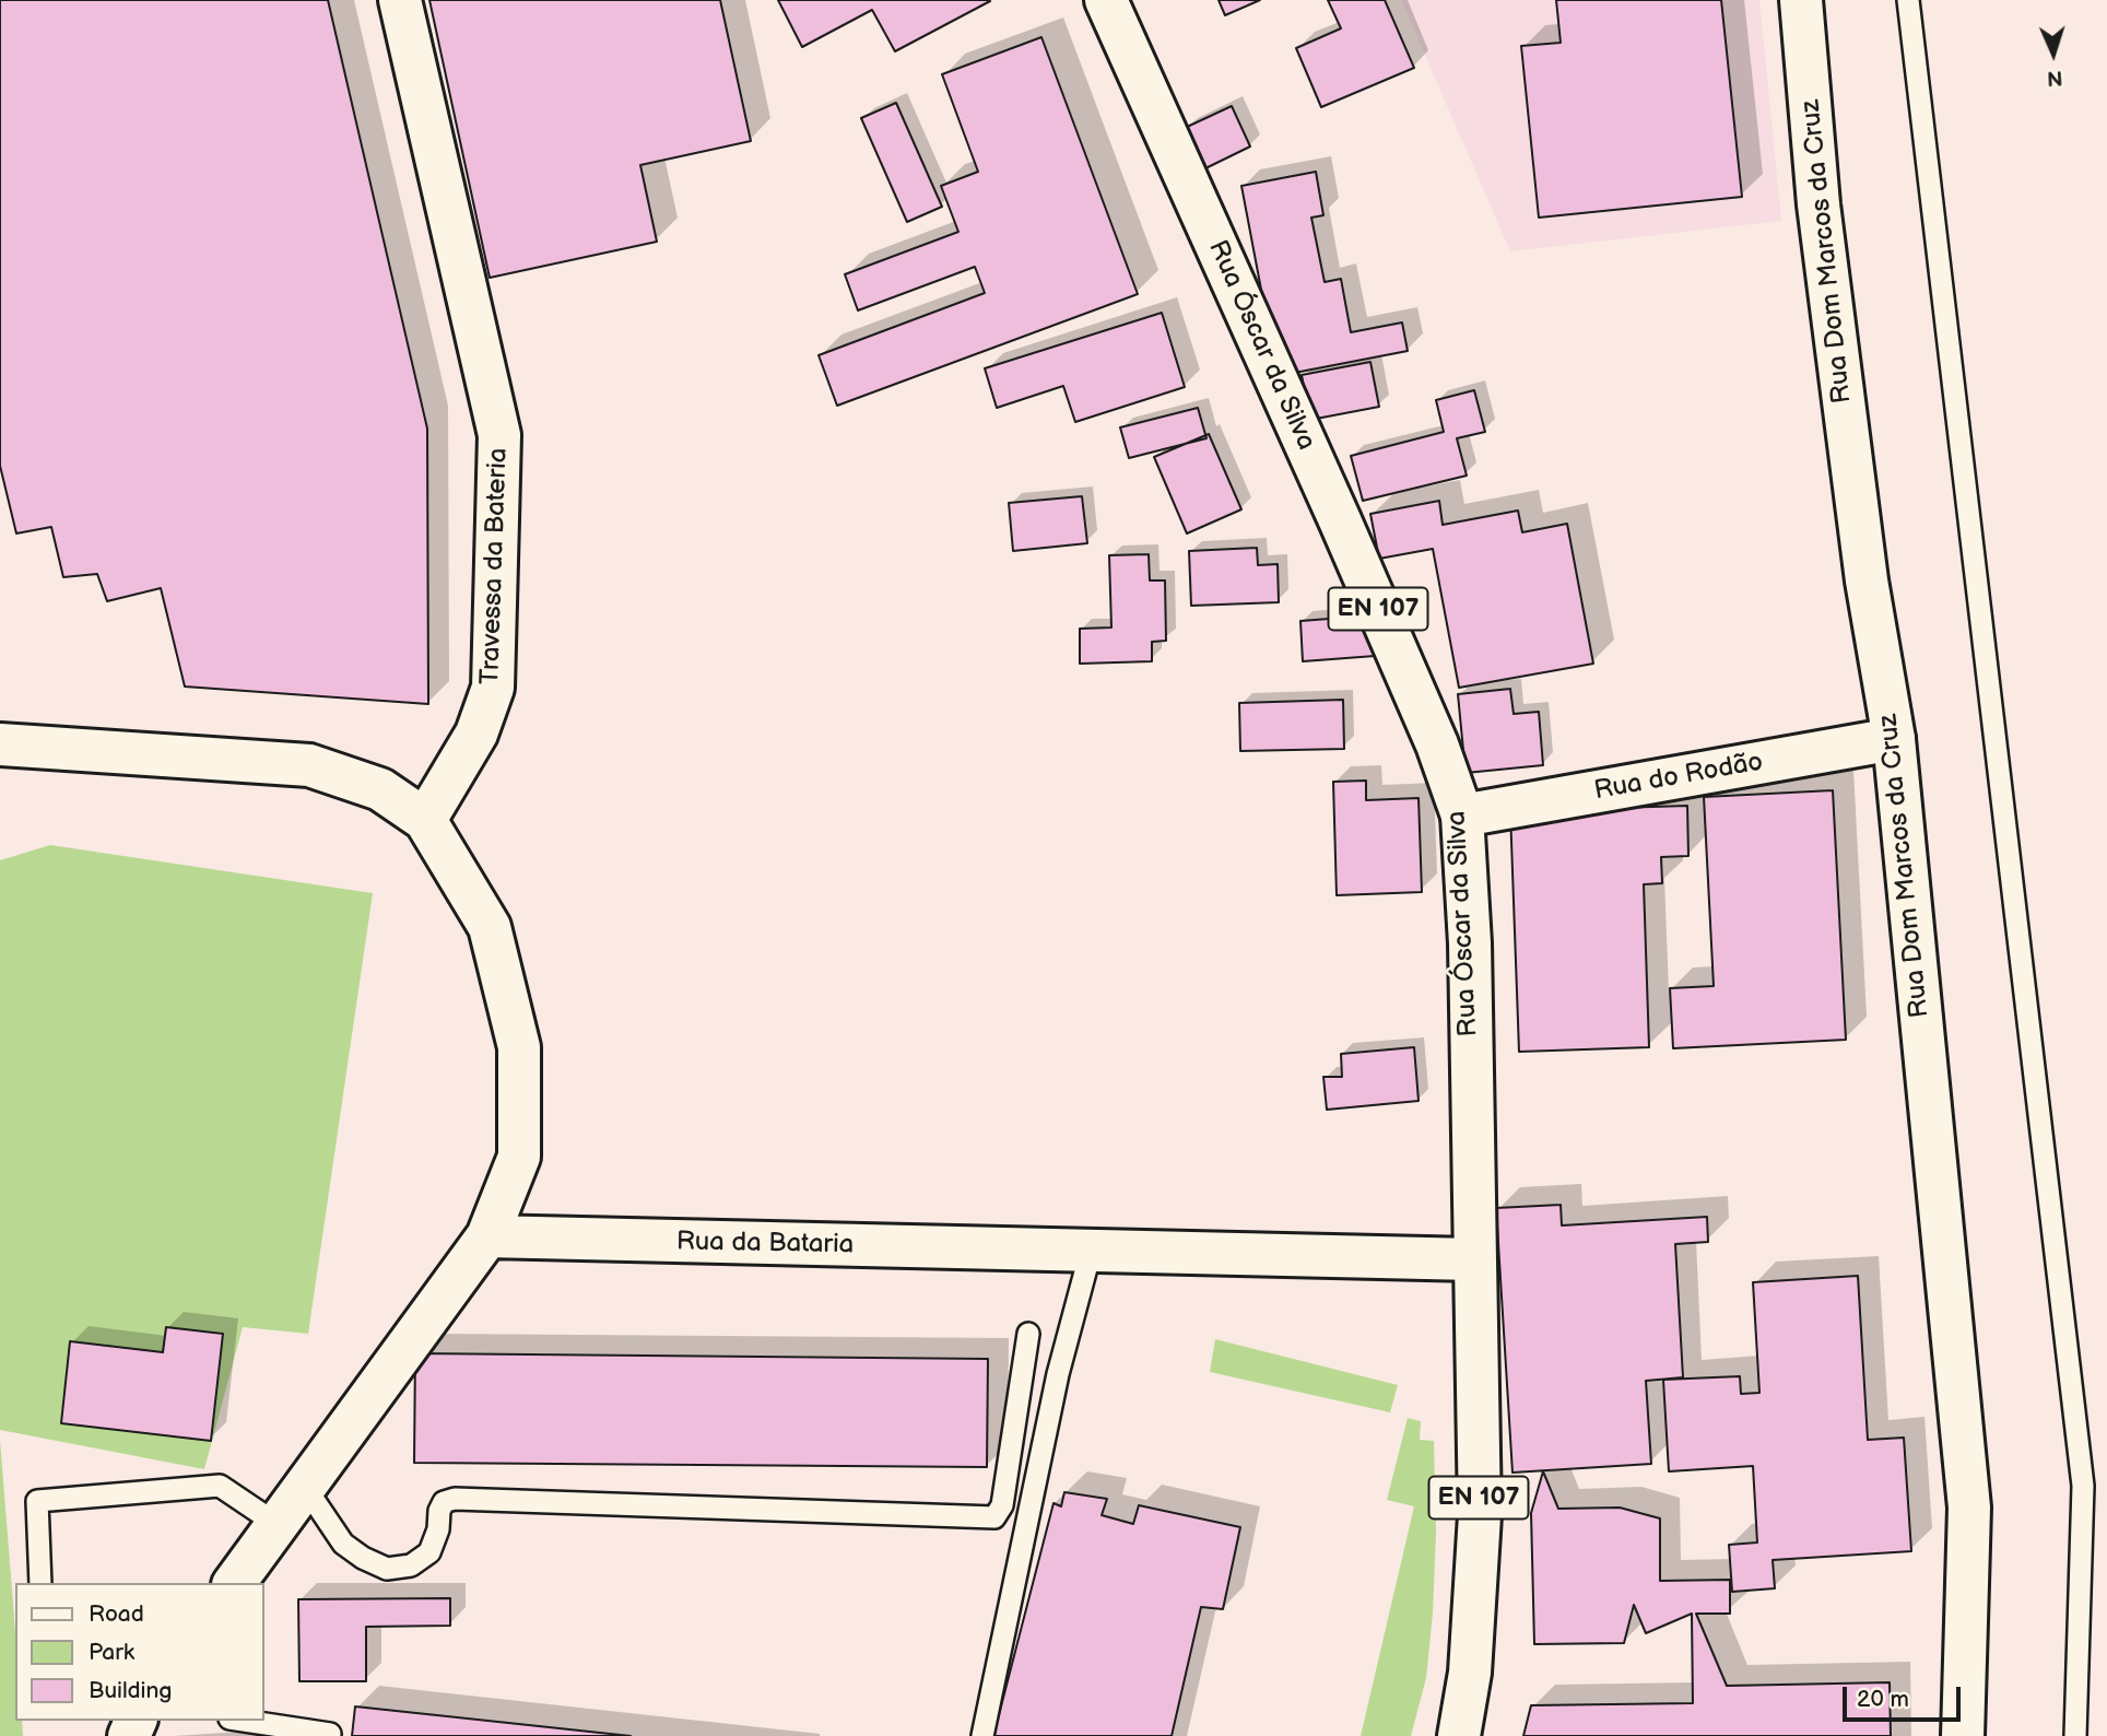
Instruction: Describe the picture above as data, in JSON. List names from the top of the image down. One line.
{"streets":{"street":["Rua Dom Marcos da Cruz","Rua Óscar da Silva","Travessa da Bateria","EN 107","Rua do Rodão","Rua da Bataria"]},"crossings":[["Rua Dom Marcos da Cruz","Rua do Rodão"],["Rua Óscar da Silva","Rua do Rodão"],["Rua Óscar da Silva","Rua da Bataria"]],"legend":["Road","Park","Building"],"scale_bar":"20 m","north":"bottom"}
